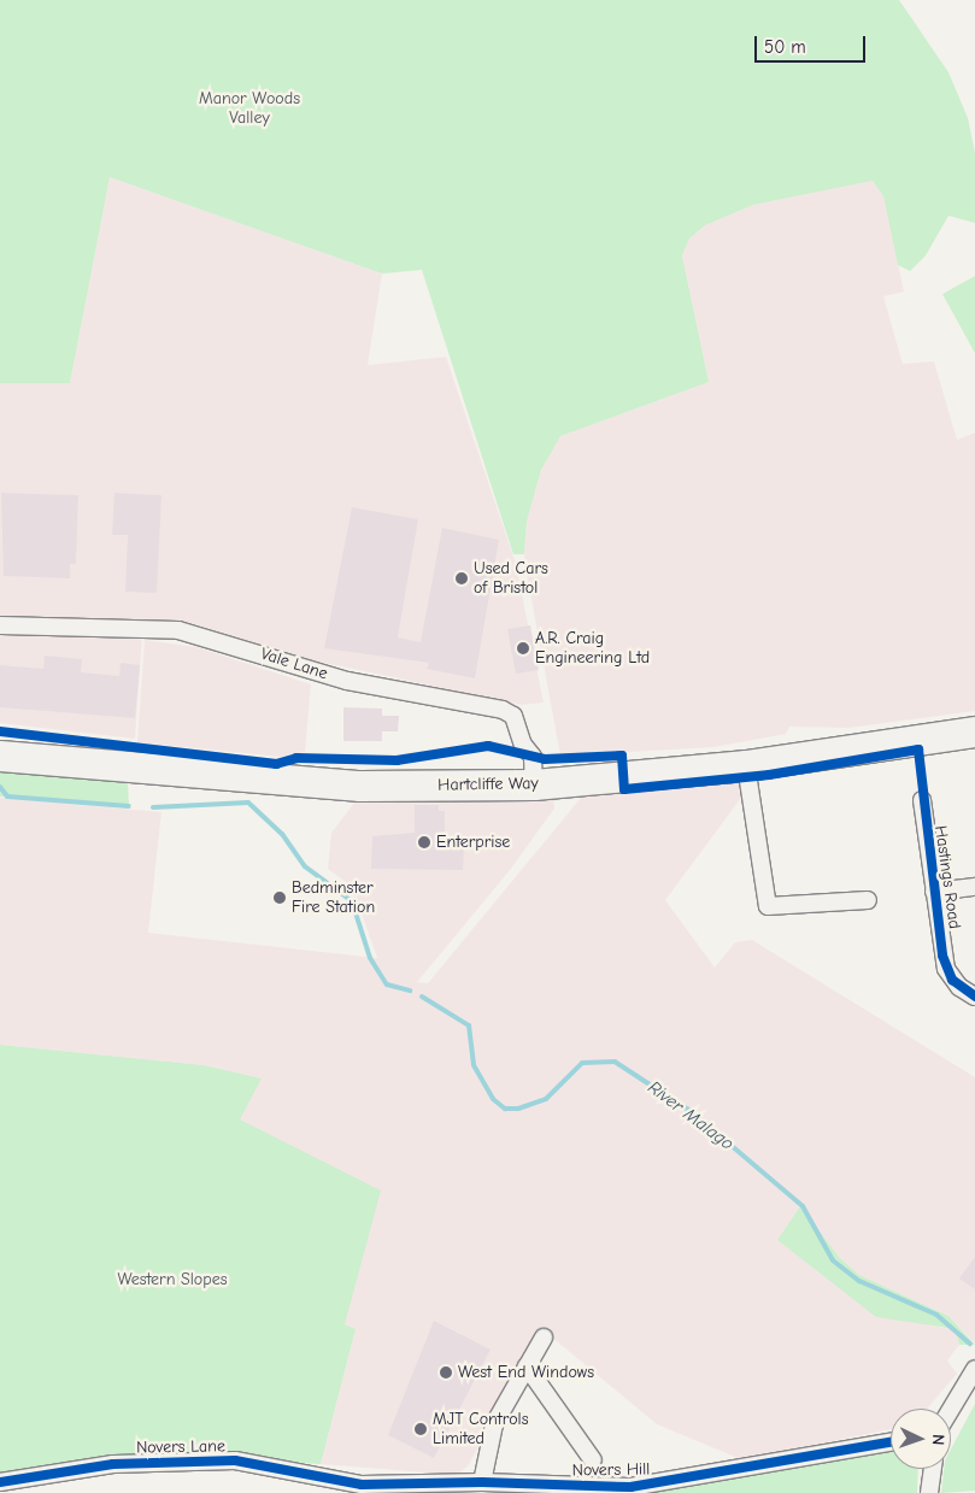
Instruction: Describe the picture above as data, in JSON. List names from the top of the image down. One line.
{"streets":{"highway":["Hartcliffe Way"],"street":["Vale Lane","Hastings Road","Novers Lane","Novers Hill"]},"crossings":[["Vale Lane","Hartcliffe Way"],["Novers Lane","Novers Hill"]],"water":["River Malago"],"parks":["Manor Woods Valley","Western Slopes"],"places":["Used Cars of Bristol","A.R. Craig Engineering Ltd","Enterprise","Bedminster Fire Station","West End Windows","MJT Controls Limited"],"scale_bar":"50 m","north":"right"}
